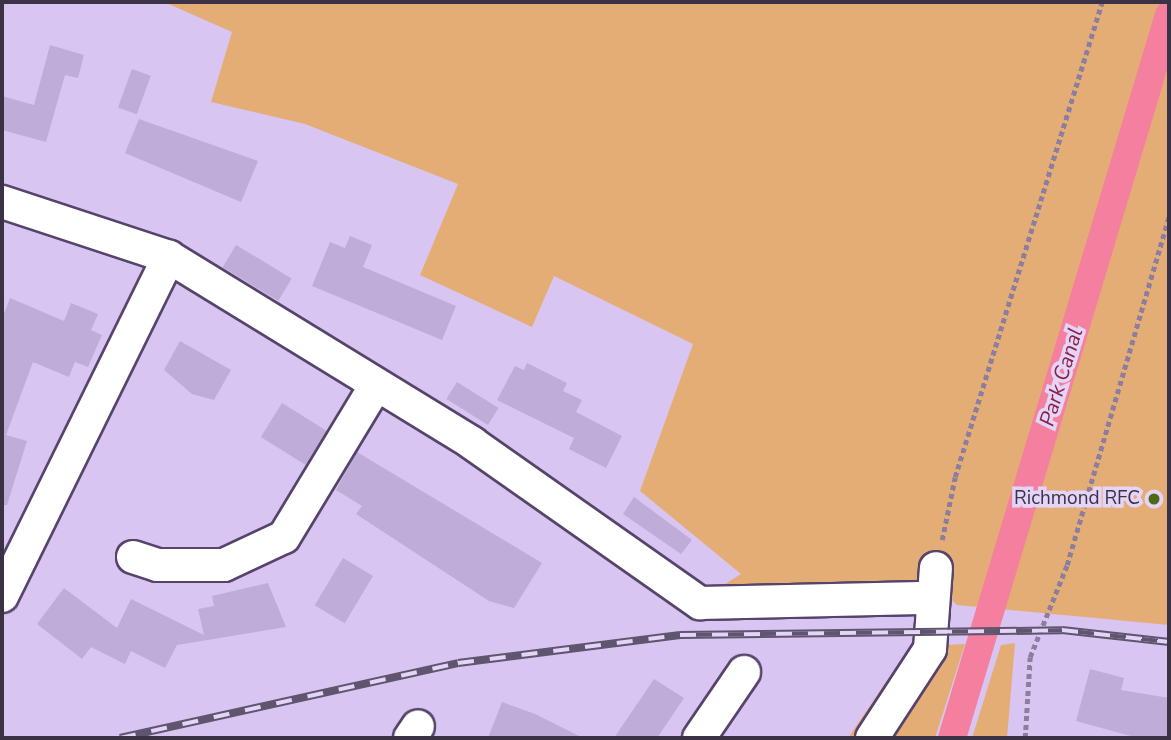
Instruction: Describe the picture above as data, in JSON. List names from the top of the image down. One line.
{"water":["Park Canal"],"places":["Richmond RFC"]}
